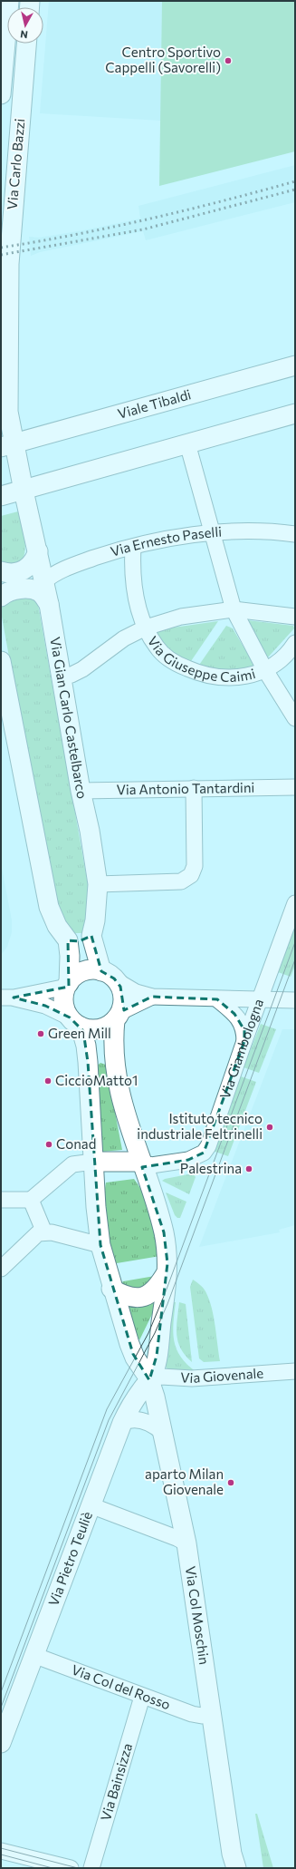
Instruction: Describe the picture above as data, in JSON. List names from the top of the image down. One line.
{"streets":{"main road":["Via Carlo Bazzi","Viale Tibaldi","Via Gian Carlo Castelbarco","Via Pietro Teuliè","Via Col Moschin"],"street":["Via Ernesto Paselli","Via Giuseppe Caimi","Via Antonio Tantardini","Via Giambologna","Via Giovenale","Via Col del Rosso","Via Bainsizza"]},"crossings":[["Via Carlo Bazzi","Viale Tibaldi"],["Via Carlo Bazzi","Via Gian Carlo Castelbarco"],["Via Ernesto Paselli","Via Gian Carlo Castelbarco"],["Via Giuseppe Caimi","Via Gian Carlo Castelbarco"],["Via Gian Carlo Castelbarco","Via Antonio Tantardini"],["Via Giovenale","Via Pietro Teuliè"],["Via Giovenale","Via Col Moschin"],["Via Pietro Teuliè","Via Col Moschin"],["Via Pietro Teuliè","Via Col del Rosso"],["Via Col Moschin","Via Col del Rosso"],["Via Col del Rosso","Via Bainsizza"]],"places":["Centro Sportivo Cappelli (Savorelli)","Green Mill","CiccioMatto1","Istituto tecnico industriale Feltrinelli","Conad","Palestrina","aparto Milan Giovenale"],"north":"bottom"}
